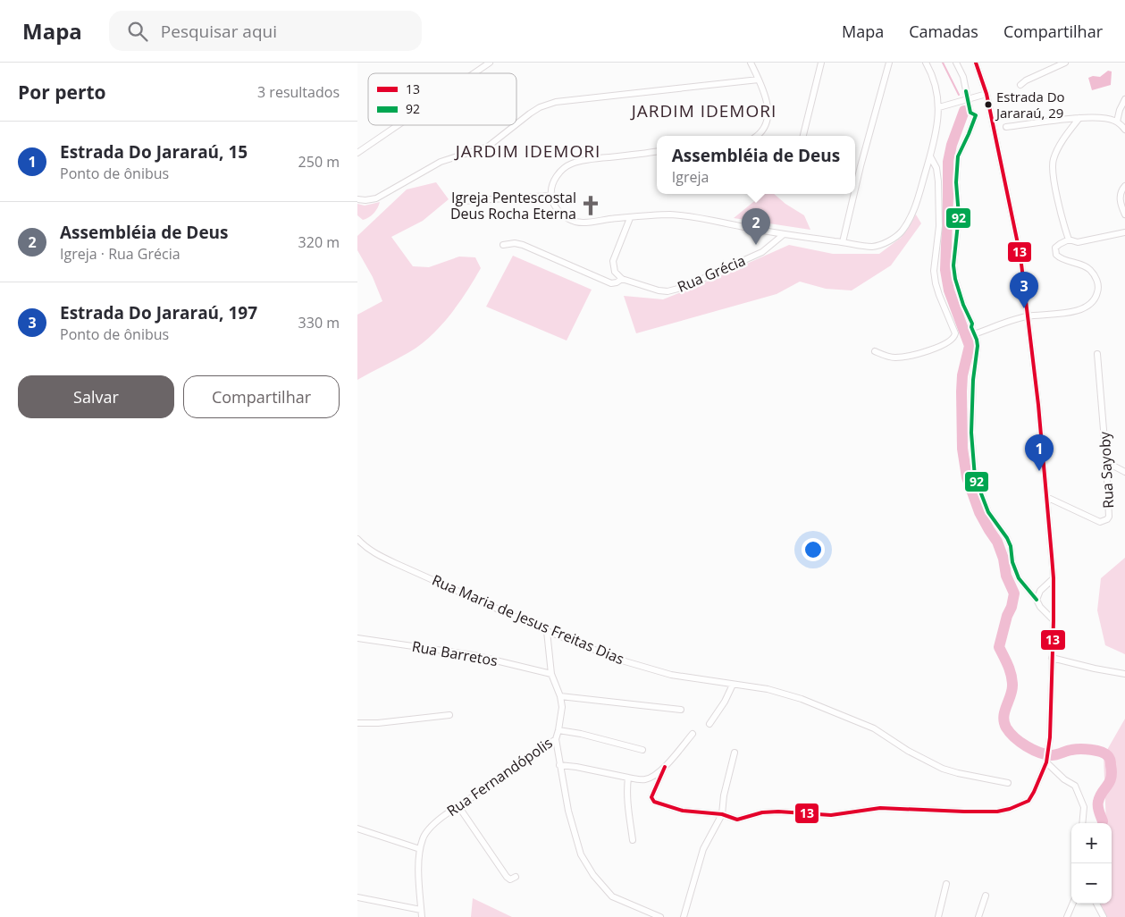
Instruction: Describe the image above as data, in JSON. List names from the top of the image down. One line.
{"streets":{"street":["Rua Grécia","Rua Sayoby","Rua Maria de Jesus Freitas Dias","Rua Barretos","Rua Fernandópolis"]},"crossings":[["Rua Maria de Jesus Freitas Dias","Rua Fernandópolis"],["Rua Barretos","Rua Fernandópolis"]],"districts":["JARDIM IDEMORI","JARDIM IDEMORI"],"places":{"other":["Estrada Do Jararaú, 29"],"church":["Igreja Pentescostal Deus Rocha Eterna"]},"lines":["transit line 13","transit line 92"],"legend":["13","92"],"page":{"header":"Mapa","search":"Pesquisar aqui","nav":["Mapa","Camadas","Compartilhar"],"heading":["Por perto","3 resultados"],"list":[{"mark":"1","name":"Estrada Do Jararaú, 15","note":"Ponto de ônibus","value":"250 m"},{"mark":"2","name":"Assembléia de Deus","note":"Igreja · Rua Grécia","value":"320 m"},{"mark":"3","name":"Estrada Do Jararaú, 197","note":"Ponto de ônibus","value":"330 m"}],"popup":["Assembléia de Deus","Igreja"],"pins":["2","3","1"],"buttons":["Salvar","Compartilhar"],"map_buttons":["+","−"]}}
